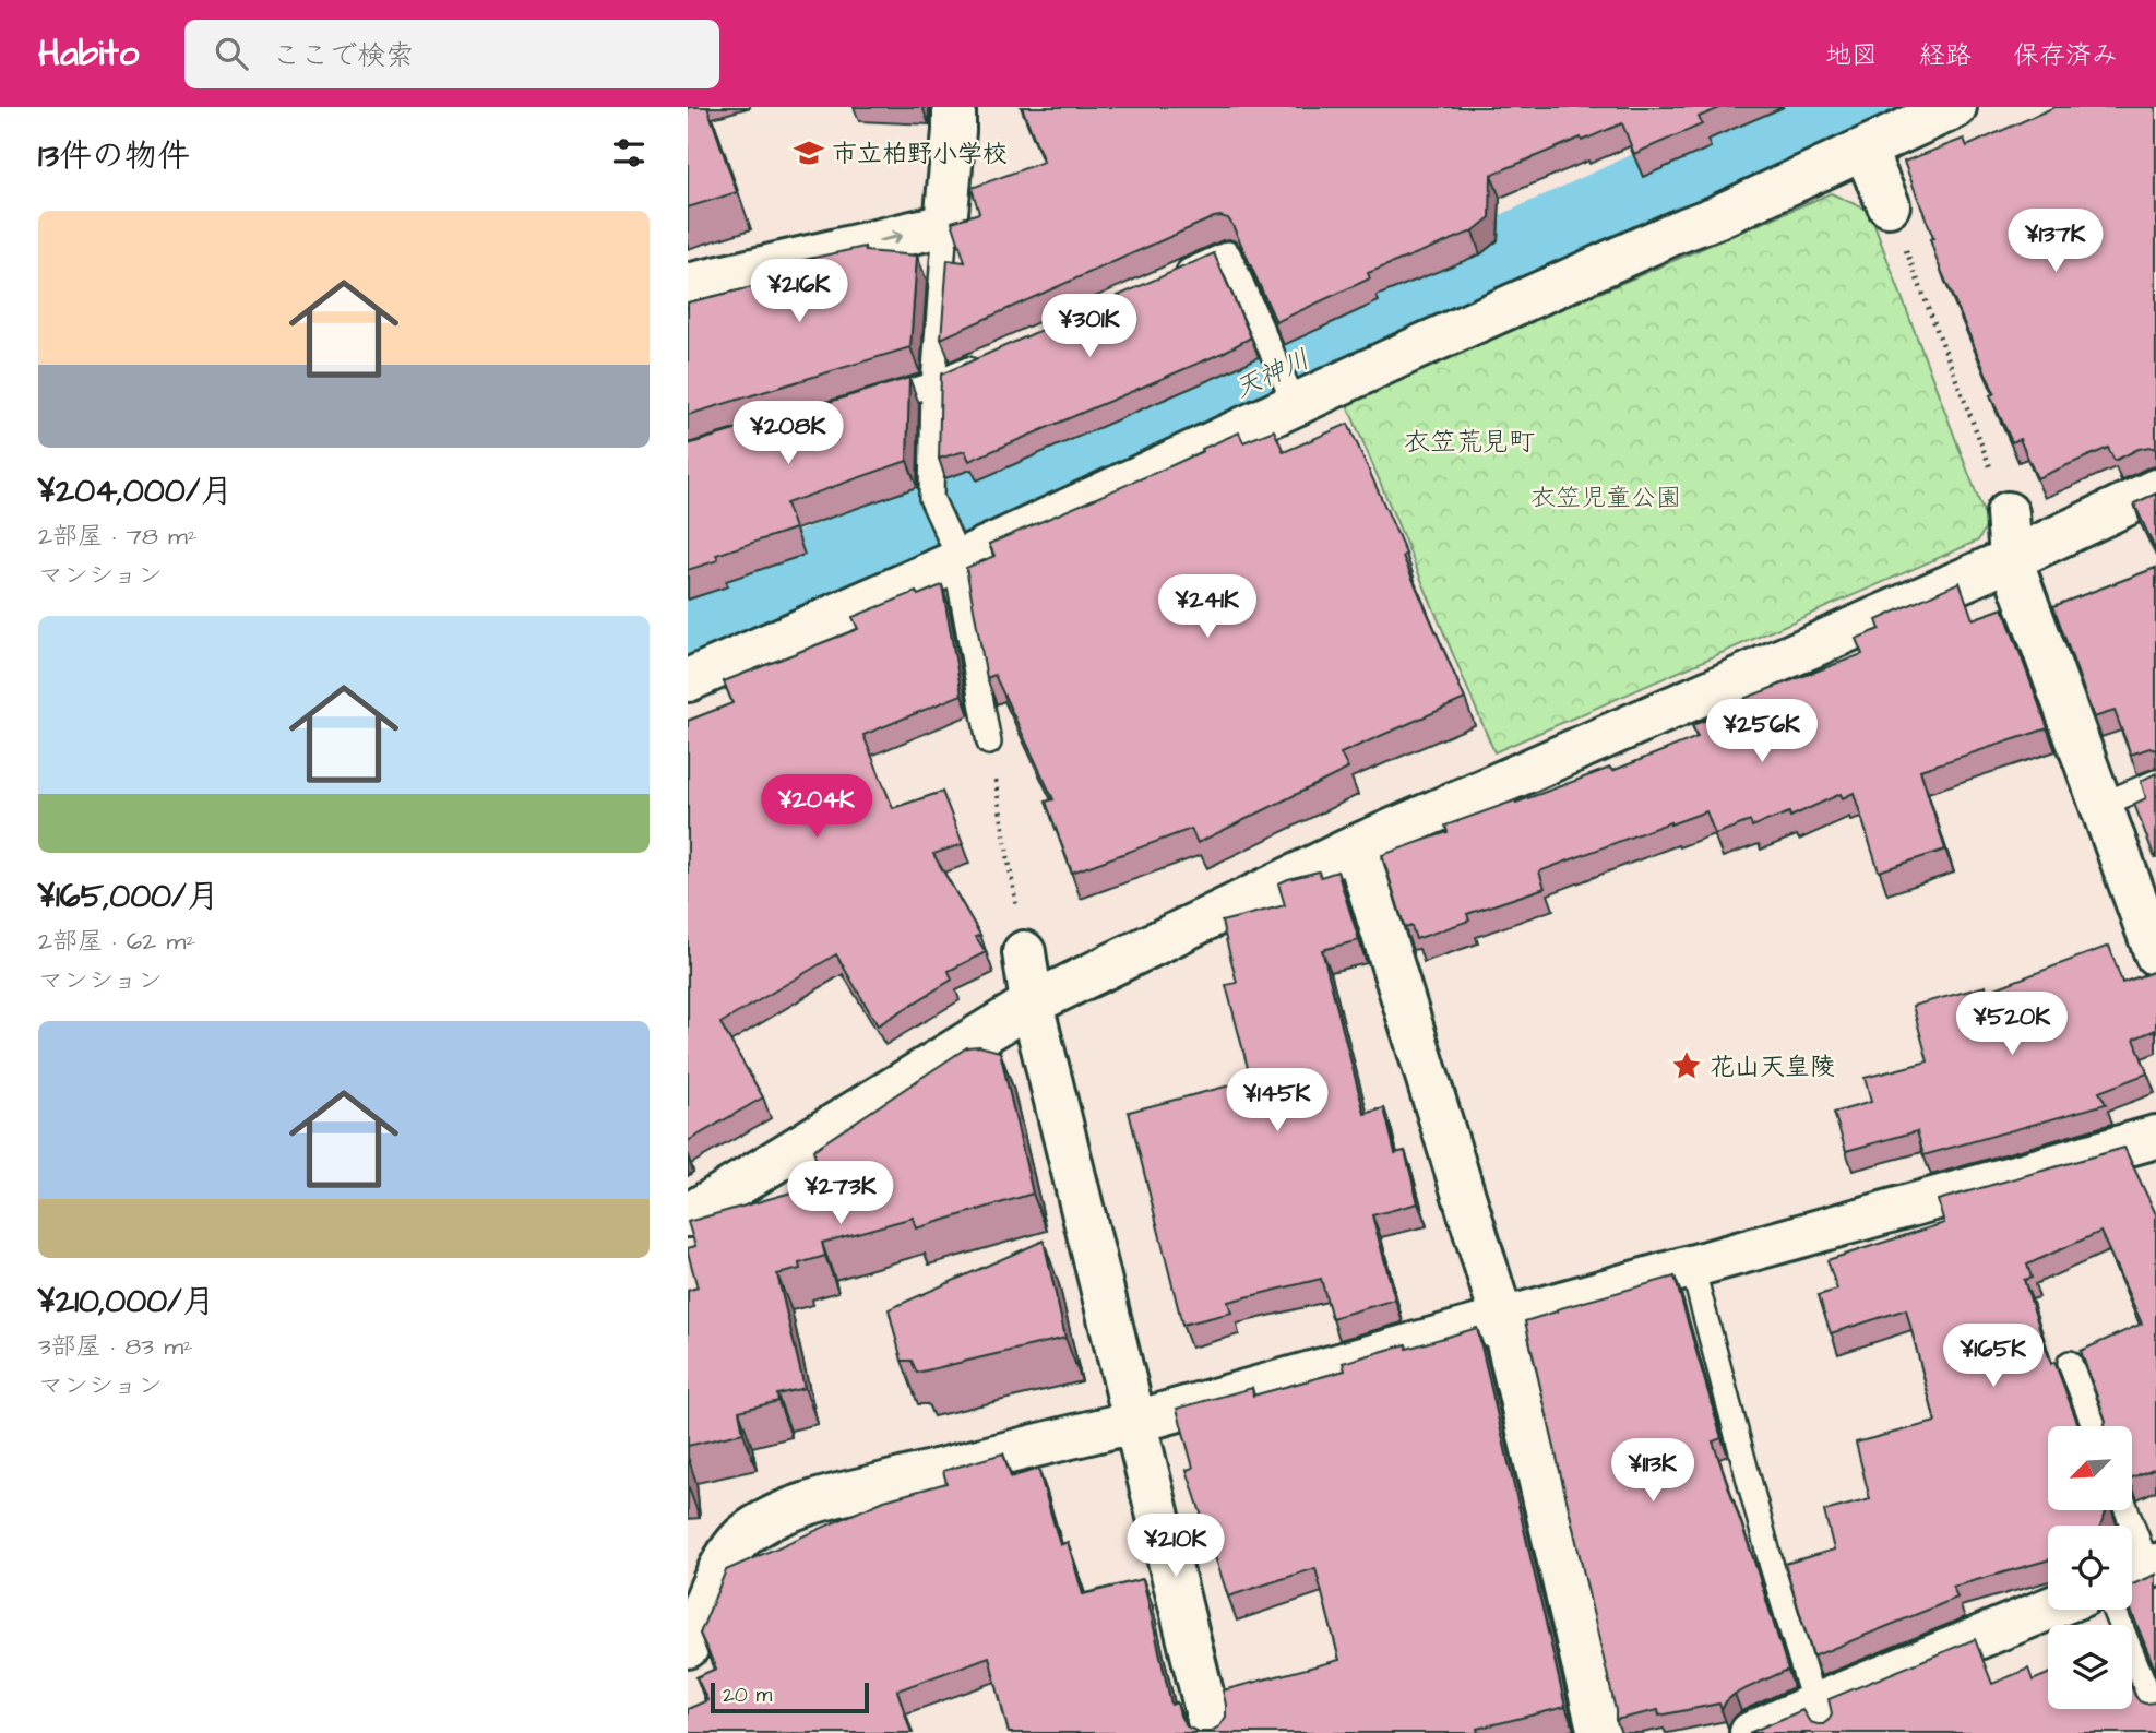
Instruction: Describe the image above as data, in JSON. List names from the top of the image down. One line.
{"districts":["衣笠荒見町"],"water":["天神川"],"parks":["衣笠児童公園"],"places":{"school or university":["市立柏野小学校"],"place":["花山天皇陵"]},"scale_bar":"20 m","north":"bottom left","page":{"header":"Habito","search":"ここで検索","nav":["地図","経路","保存済み"],"heading":"13件の物件","list":[{"name":"¥204,000/月","note":"2部屋 · 78 m² · マンション"},{"name":"¥165,000/月","note":"2部屋 · 62 m² · マンション"},{"name":"¥210,000/月","note":"3部屋 · 83 m² · マンション"}],"price":["¥137K","¥216K","¥301K","¥208K","¥241K","¥256K","¥204K","¥520K","¥145K","¥273K","¥165K","¥113K","¥210K"],"scale":"20 m"}}
